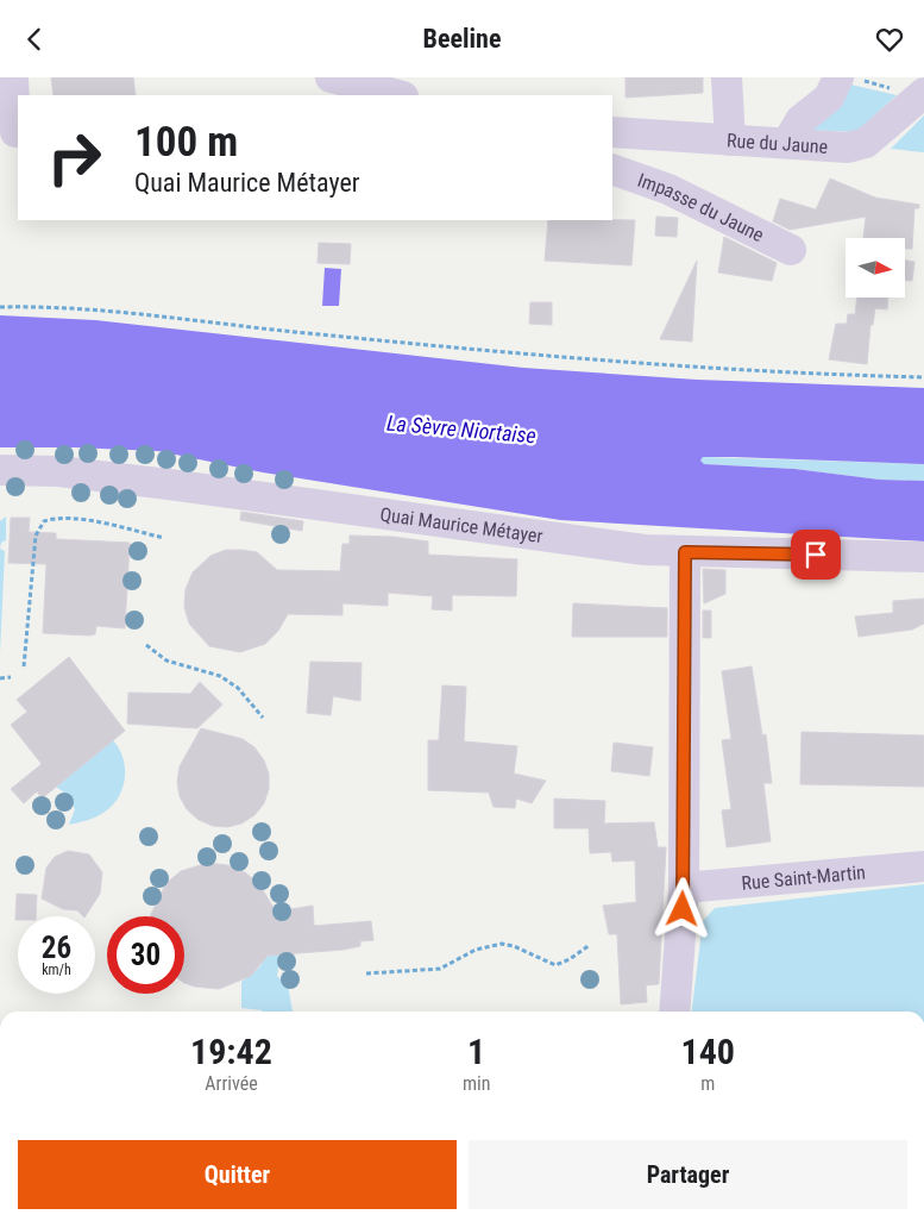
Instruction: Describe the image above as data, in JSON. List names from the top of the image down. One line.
{"streets":{"street":["Rue du Jaune","Impasse du Jaune","Quai Maurice Métayer","Rue Saint-Martin"]},"water":["La Sèvre Niortaise"],"north":"right","page":{"header":"Beeline","turn":["100 m","Quai Maurice Métayer"],"speed":"26 km/h","limit":"30","eta":["19:42","Arrivée","1","min","140","m"],"buttons":["Quitter","Partager"]}}
